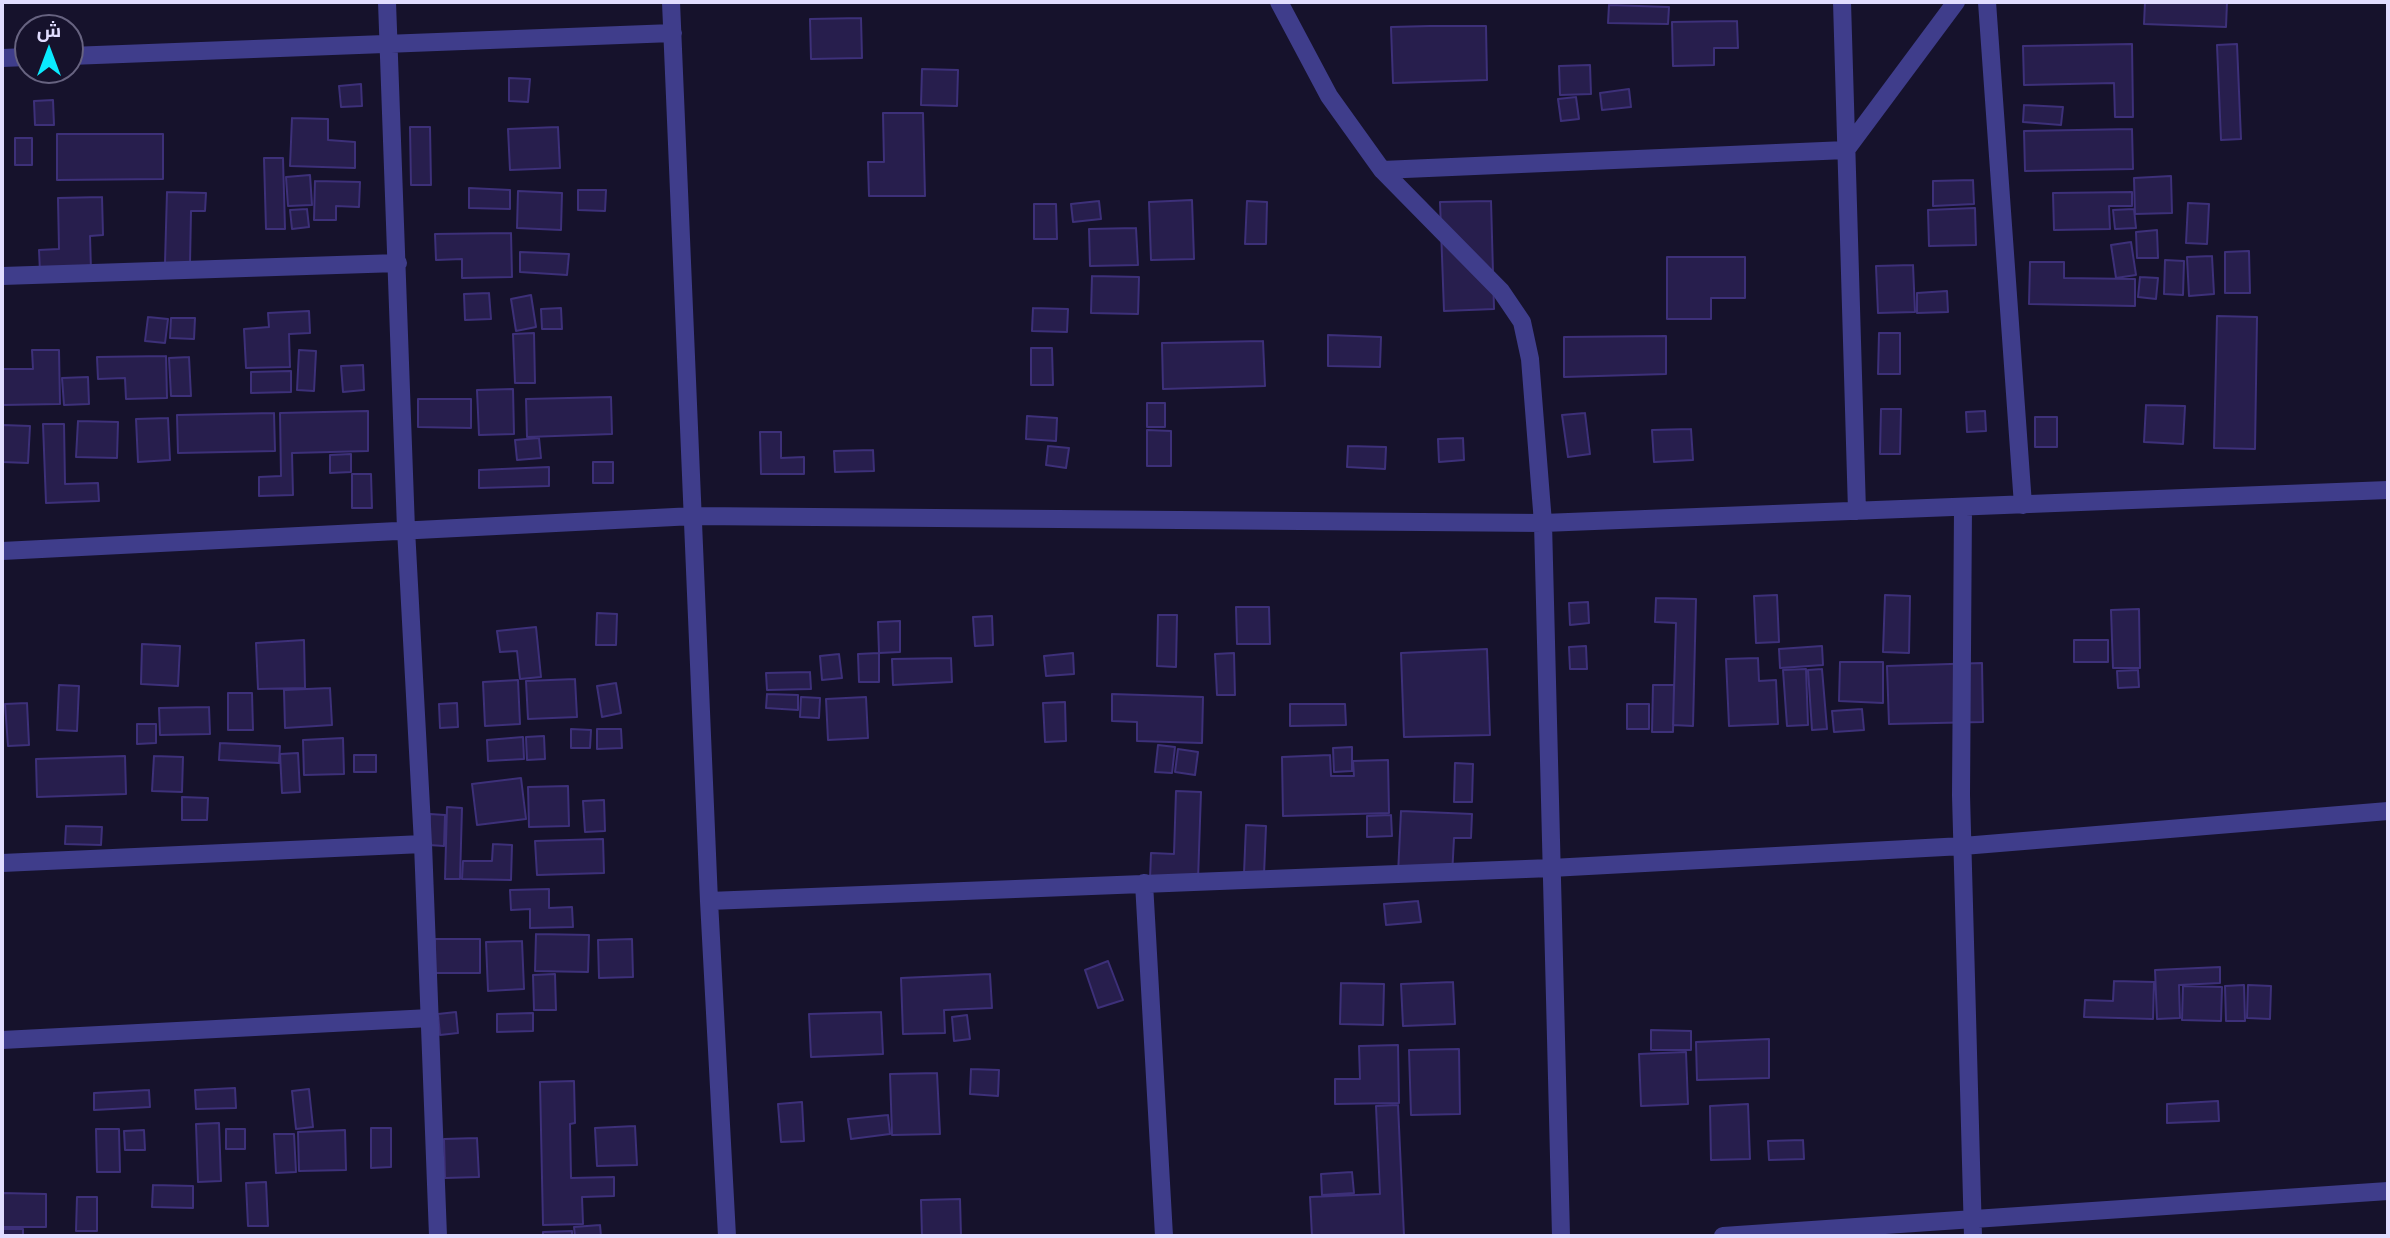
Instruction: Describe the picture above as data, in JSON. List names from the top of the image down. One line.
{"north":"top"}
